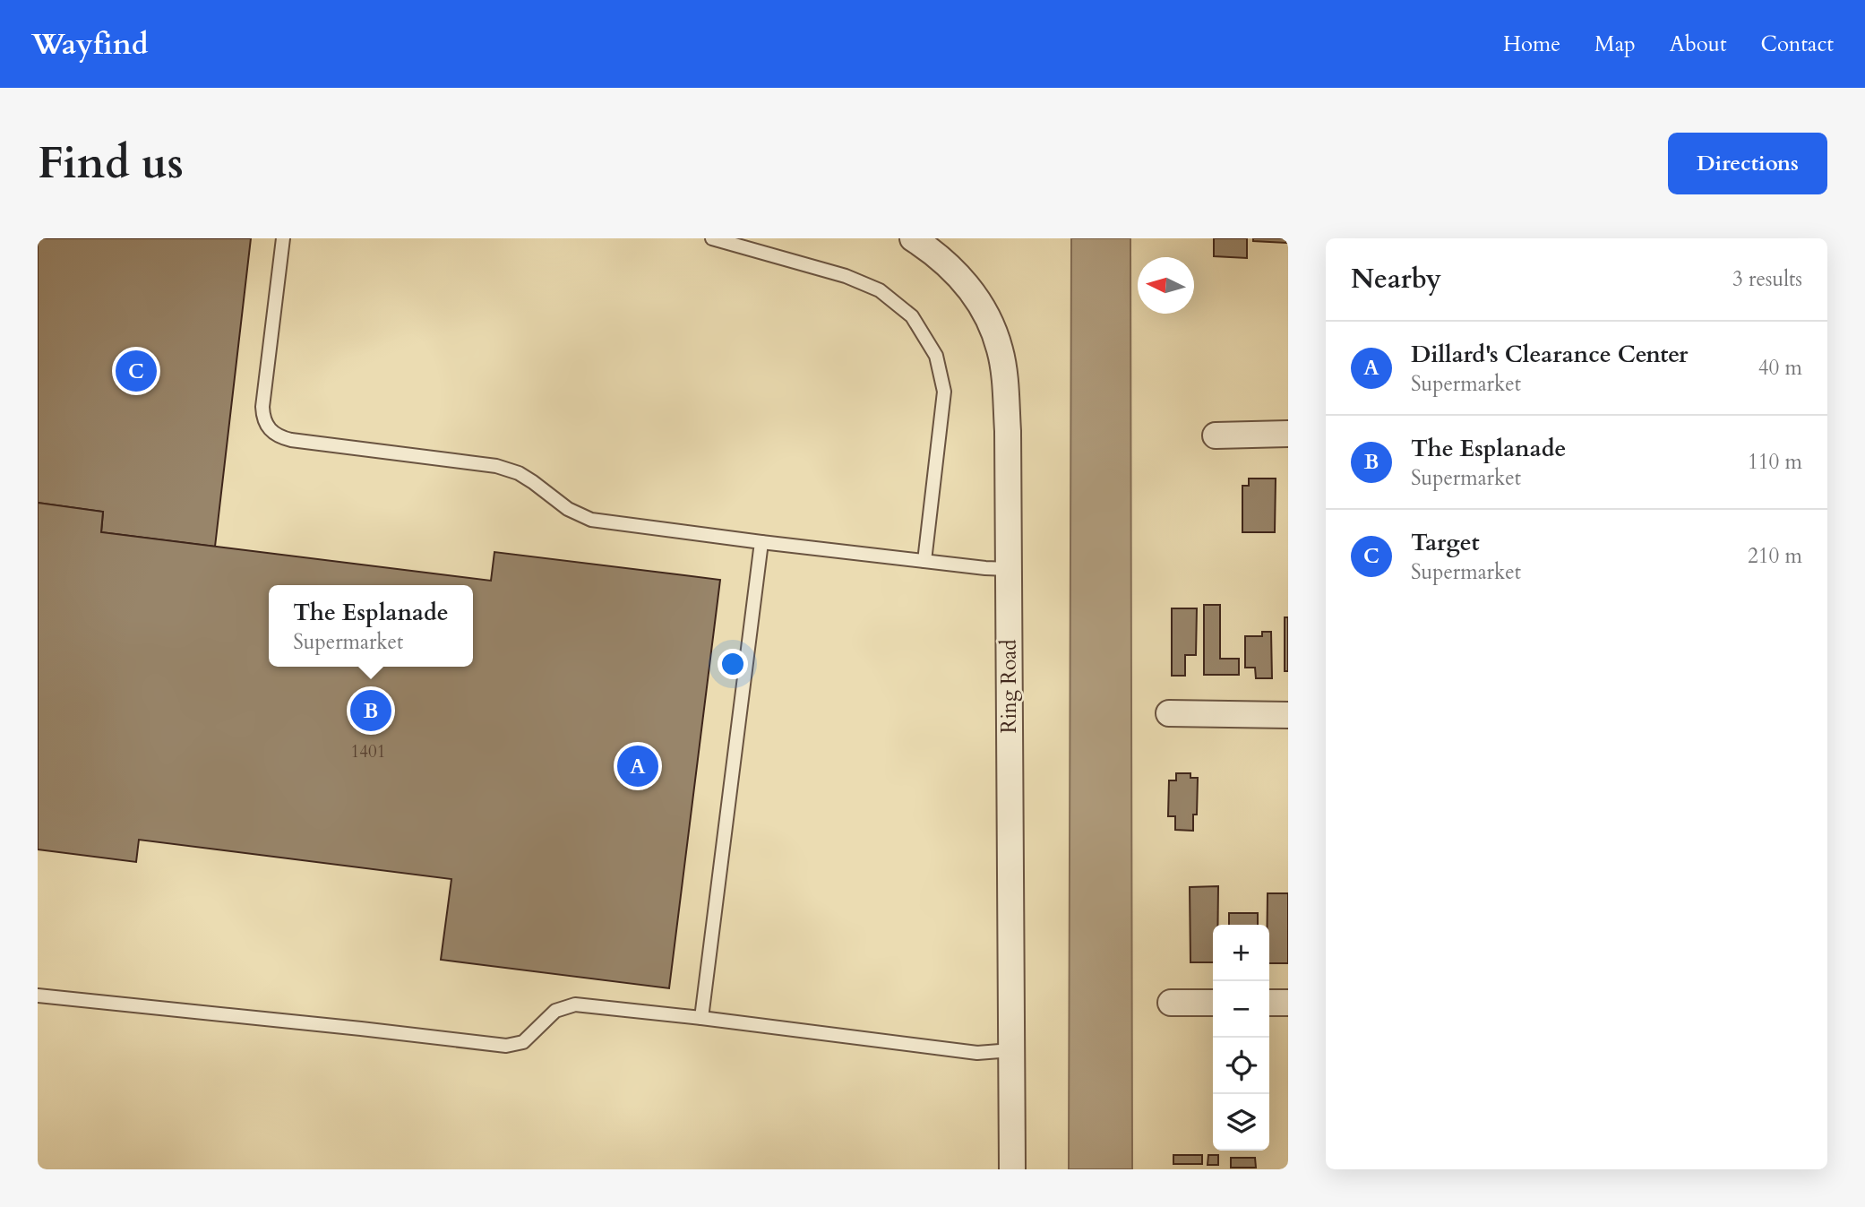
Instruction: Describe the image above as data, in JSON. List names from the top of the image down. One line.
{"streets":{"street":["Ring Road"]},"house_numbers":["1401"],"north":"left","page":{"header":"Wayfind","nav":["Home","Map","About","Contact"],"buttons":"Directions","title":"Find us","heading":["Nearby","3 results"],"list":[{"mark":"A","name":"Dillard's Clearance Center","note":"Supermarket","value":"40 m"},{"mark":"B","name":"The Esplanade","note":"Supermarket","value":"110 m"},{"mark":"C","name":"Target","note":"Supermarket","value":"210 m"}],"pins":["C","B","A"],"popup":["The Esplanade","Supermarket"],"map_buttons":["+","−"]}}
